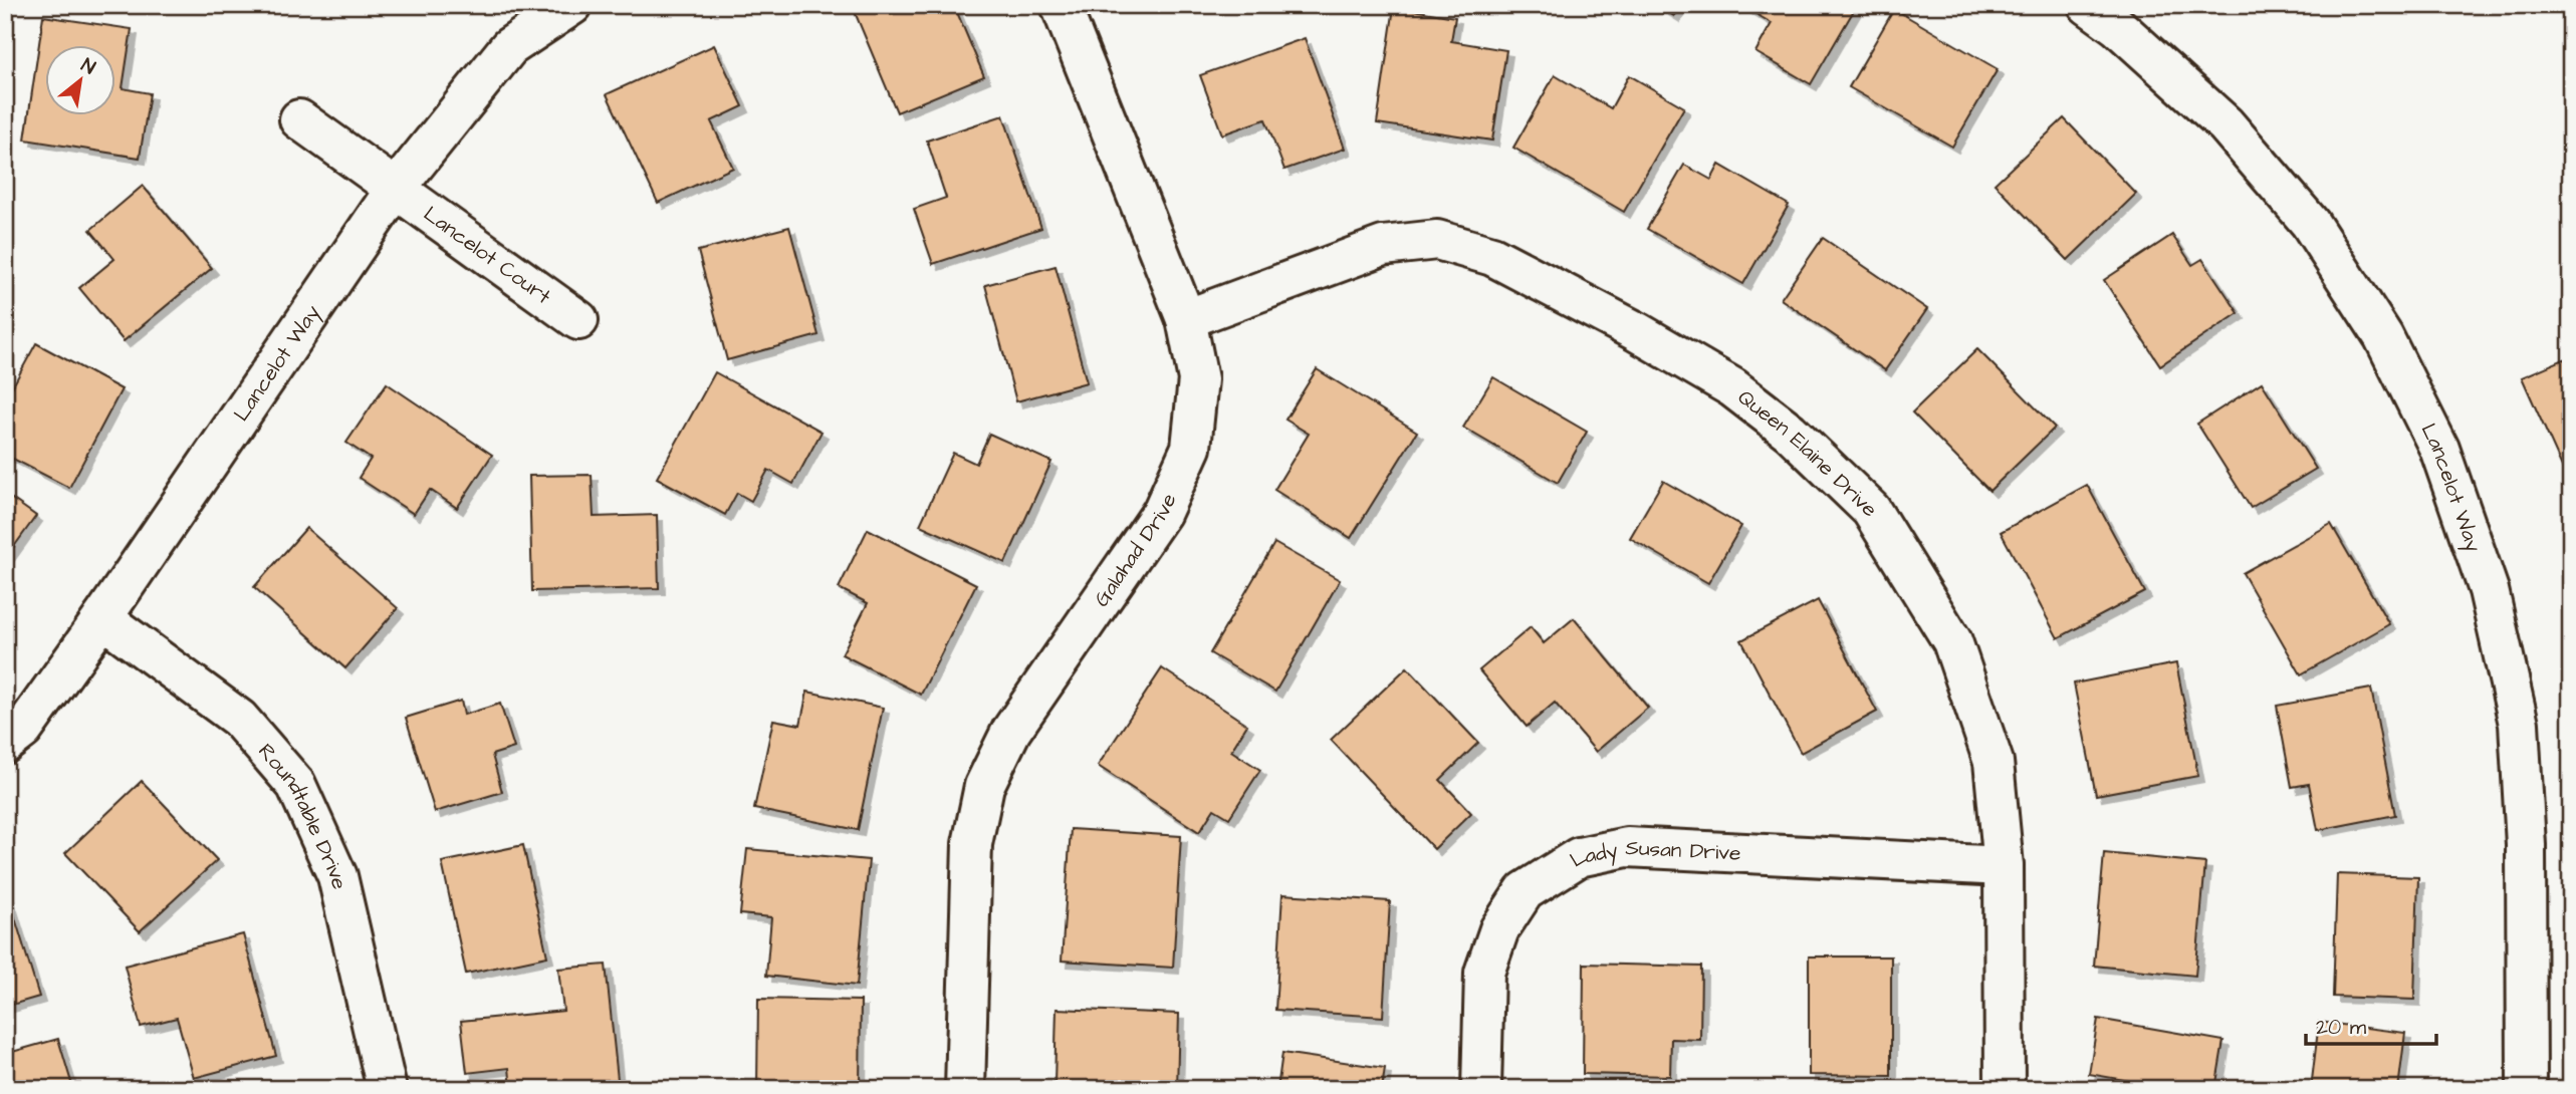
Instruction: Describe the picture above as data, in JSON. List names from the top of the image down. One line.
{"streets":{"street":["Lancelot Court","Lancelot Way","Queen Elaine Drive","Galahad Drive","Roundtable Drive","Lady Susan Drive"]},"crossings":[["Lancelot Court","Lancelot Way"],["Lancelot Way","Roundtable Drive"],["Queen Elaine Drive","Galahad Drive"],["Queen Elaine Drive","Lady Susan Drive"]],"scale_bar":"20 m","north":"top right"}
